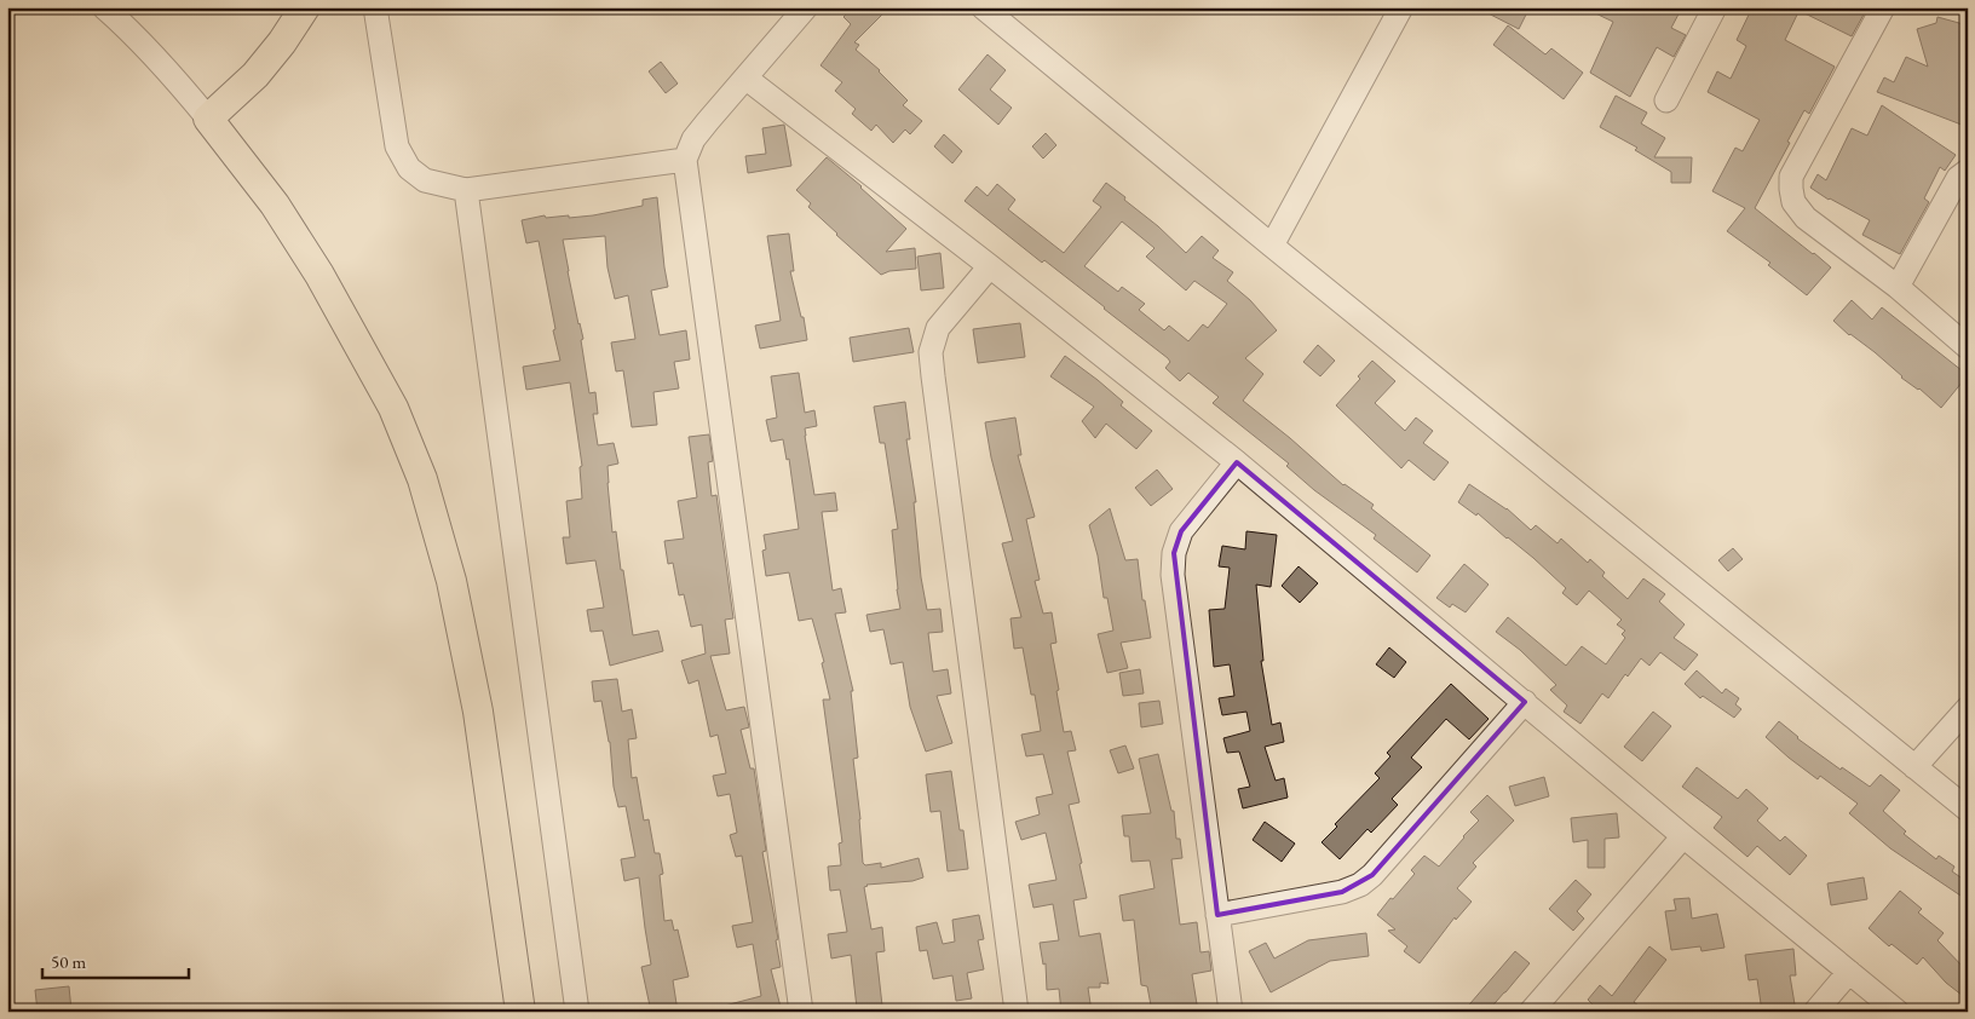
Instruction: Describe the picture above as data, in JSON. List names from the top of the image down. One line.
{"scale_bar":"50 m"}
